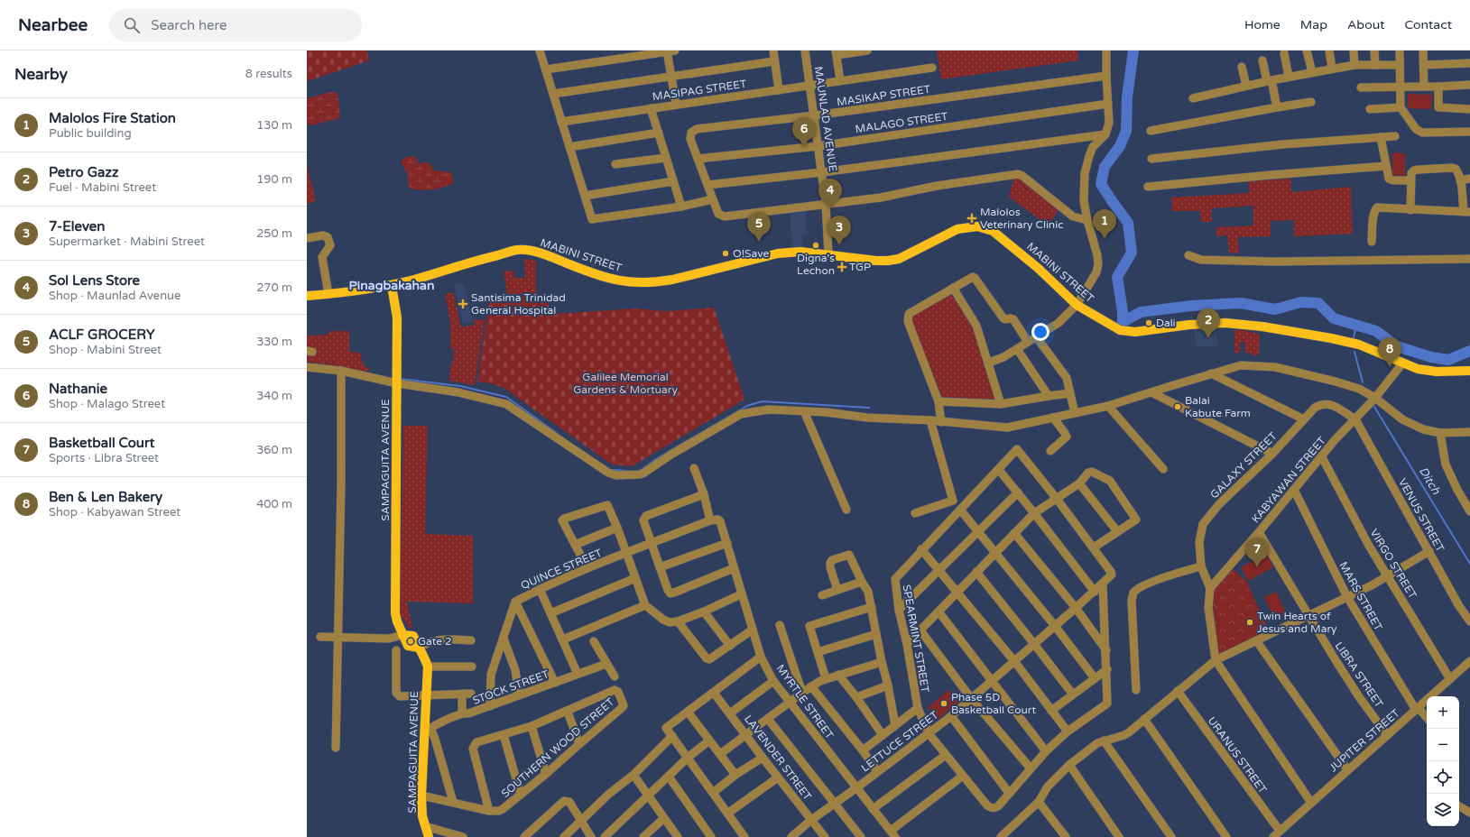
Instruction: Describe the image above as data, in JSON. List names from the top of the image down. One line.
{"streets":{"main road":["MABINI STREET","SAMPAGUITA AVENUE"],"street":["MASIPAG STREET","MASIKAP STREET","MAUNLAD AVENUE","MALAGO STREET","GALAXY STREET","KABYAWAN STREET","VENUS STREET","VIRGO STREET","QUINCE STREET","MARS STREET","SPEARMINT STREET","LIBRA STREET","STOCK STREET","MYRTLE STREET","JUPITER STREET","LETTUCE STREET","SOUTHERN WOOD STREET","URANUS STREET","LAVENDER STREET"]},"crossings":[["MASIPAG STREET","MAUNLAD AVENUE"],["MASIKAP STREET","MAUNLAD AVENUE"],["MASIKAP STREET","MALAGO STREET"],["MAUNLAD AVENUE","MALAGO STREET"],["MAUNLAD AVENUE","MABINI STREET"],["MABINI STREET","SAMPAGUITA AVENUE"],["MABINI STREET","KABYAWAN STREET"],["SAMPAGUITA AVENUE","STOCK STREET"],["GALAXY STREET","KABYAWAN STREET"],["GALAXY STREET","VENUS STREET"],["KABYAWAN STREET","VENUS STREET"],["KABYAWAN STREET","VIRGO STREET"],["KABYAWAN STREET","MARS STREET"],["KABYAWAN STREET","LIBRA STREET"],["VIRGO STREET","JUPITER STREET"],["QUINCE STREET","STOCK STREET"],["QUINCE STREET","MYRTLE STREET"],["MARS STREET","JUPITER STREET"],["SPEARMINT STREET","LETTUCE STREET"],["LIBRA STREET","JUPITER STREET"],["MYRTLE STREET","LETTUCE STREET"],["JUPITER STREET","URANUS STREET"],["LETTUCE STREET","LAVENDER STREET"]],"districts":["Pinagbakahan"],"water":["Ditch"],"parks":["Galilee Memorial Gardens & Mortuary"],"places":{"health":["Malolos Veterinary Clinic","TGP","Santisima Trinidad General Hospital"],"other":["Digna's Lechon","O!Save","Dali","Balai Kabute Farm","Twin Hearts of Jesus and Mary","Gate 2","Phase 5D Basketball Court"]},"page":{"header":"Nearbee","search":"Search here","nav":["Home","Map","About","Contact"],"heading":["Nearby","8 results"],"list":[{"mark":"1","name":"Malolos Fire Station","note":"Public building","value":"130 m"},{"mark":"2","name":"Petro Gazz","note":"Fuel · Mabini Street","value":"190 m"},{"mark":"3","name":"7-Eleven","note":"Supermarket · Mabini Street","value":"250 m"},{"mark":"4","name":"Sol Lens Store","note":"Shop · Maunlad Avenue","value":"270 m"},{"mark":"5","name":"ACLF GROCERY","note":"Shop · Mabini Street","value":"330 m"},{"mark":"6","name":"Nathanie","note":"Shop · Malago Street","value":"340 m"},{"mark":"7","name":"Basketball Court","note":"Sports · Libra Street","value":"360 m"},{"mark":"8","name":"Ben & Len Bakery","note":"Shop · Kabyawan Street","value":"400 m"}],"pins":["6","4","1","5","3","2","8","7"],"map_buttons":["+","−"]}}
